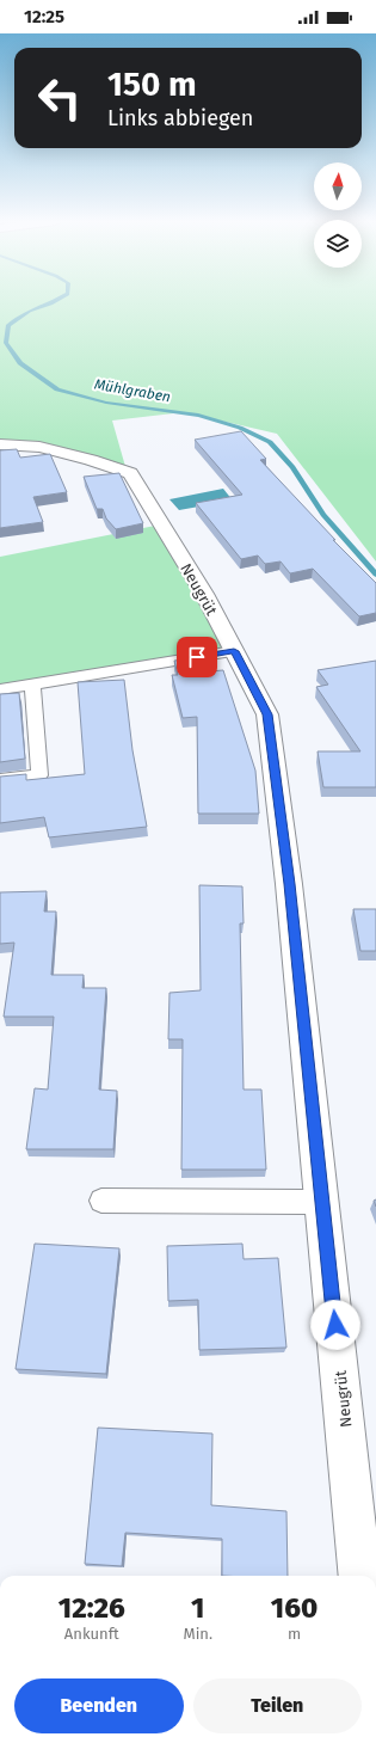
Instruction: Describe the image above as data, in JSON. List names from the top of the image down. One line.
{"streets":{"street":["Neugrüt"]},"water":["Mühlgraben"],"north":"top","page":{"status":"12:25","turn":["150 m","Links abbiegen"],"eta":["12:26","Ankunft","1","Min.","160","m"],"buttons":["Beenden","Teilen"]}}
